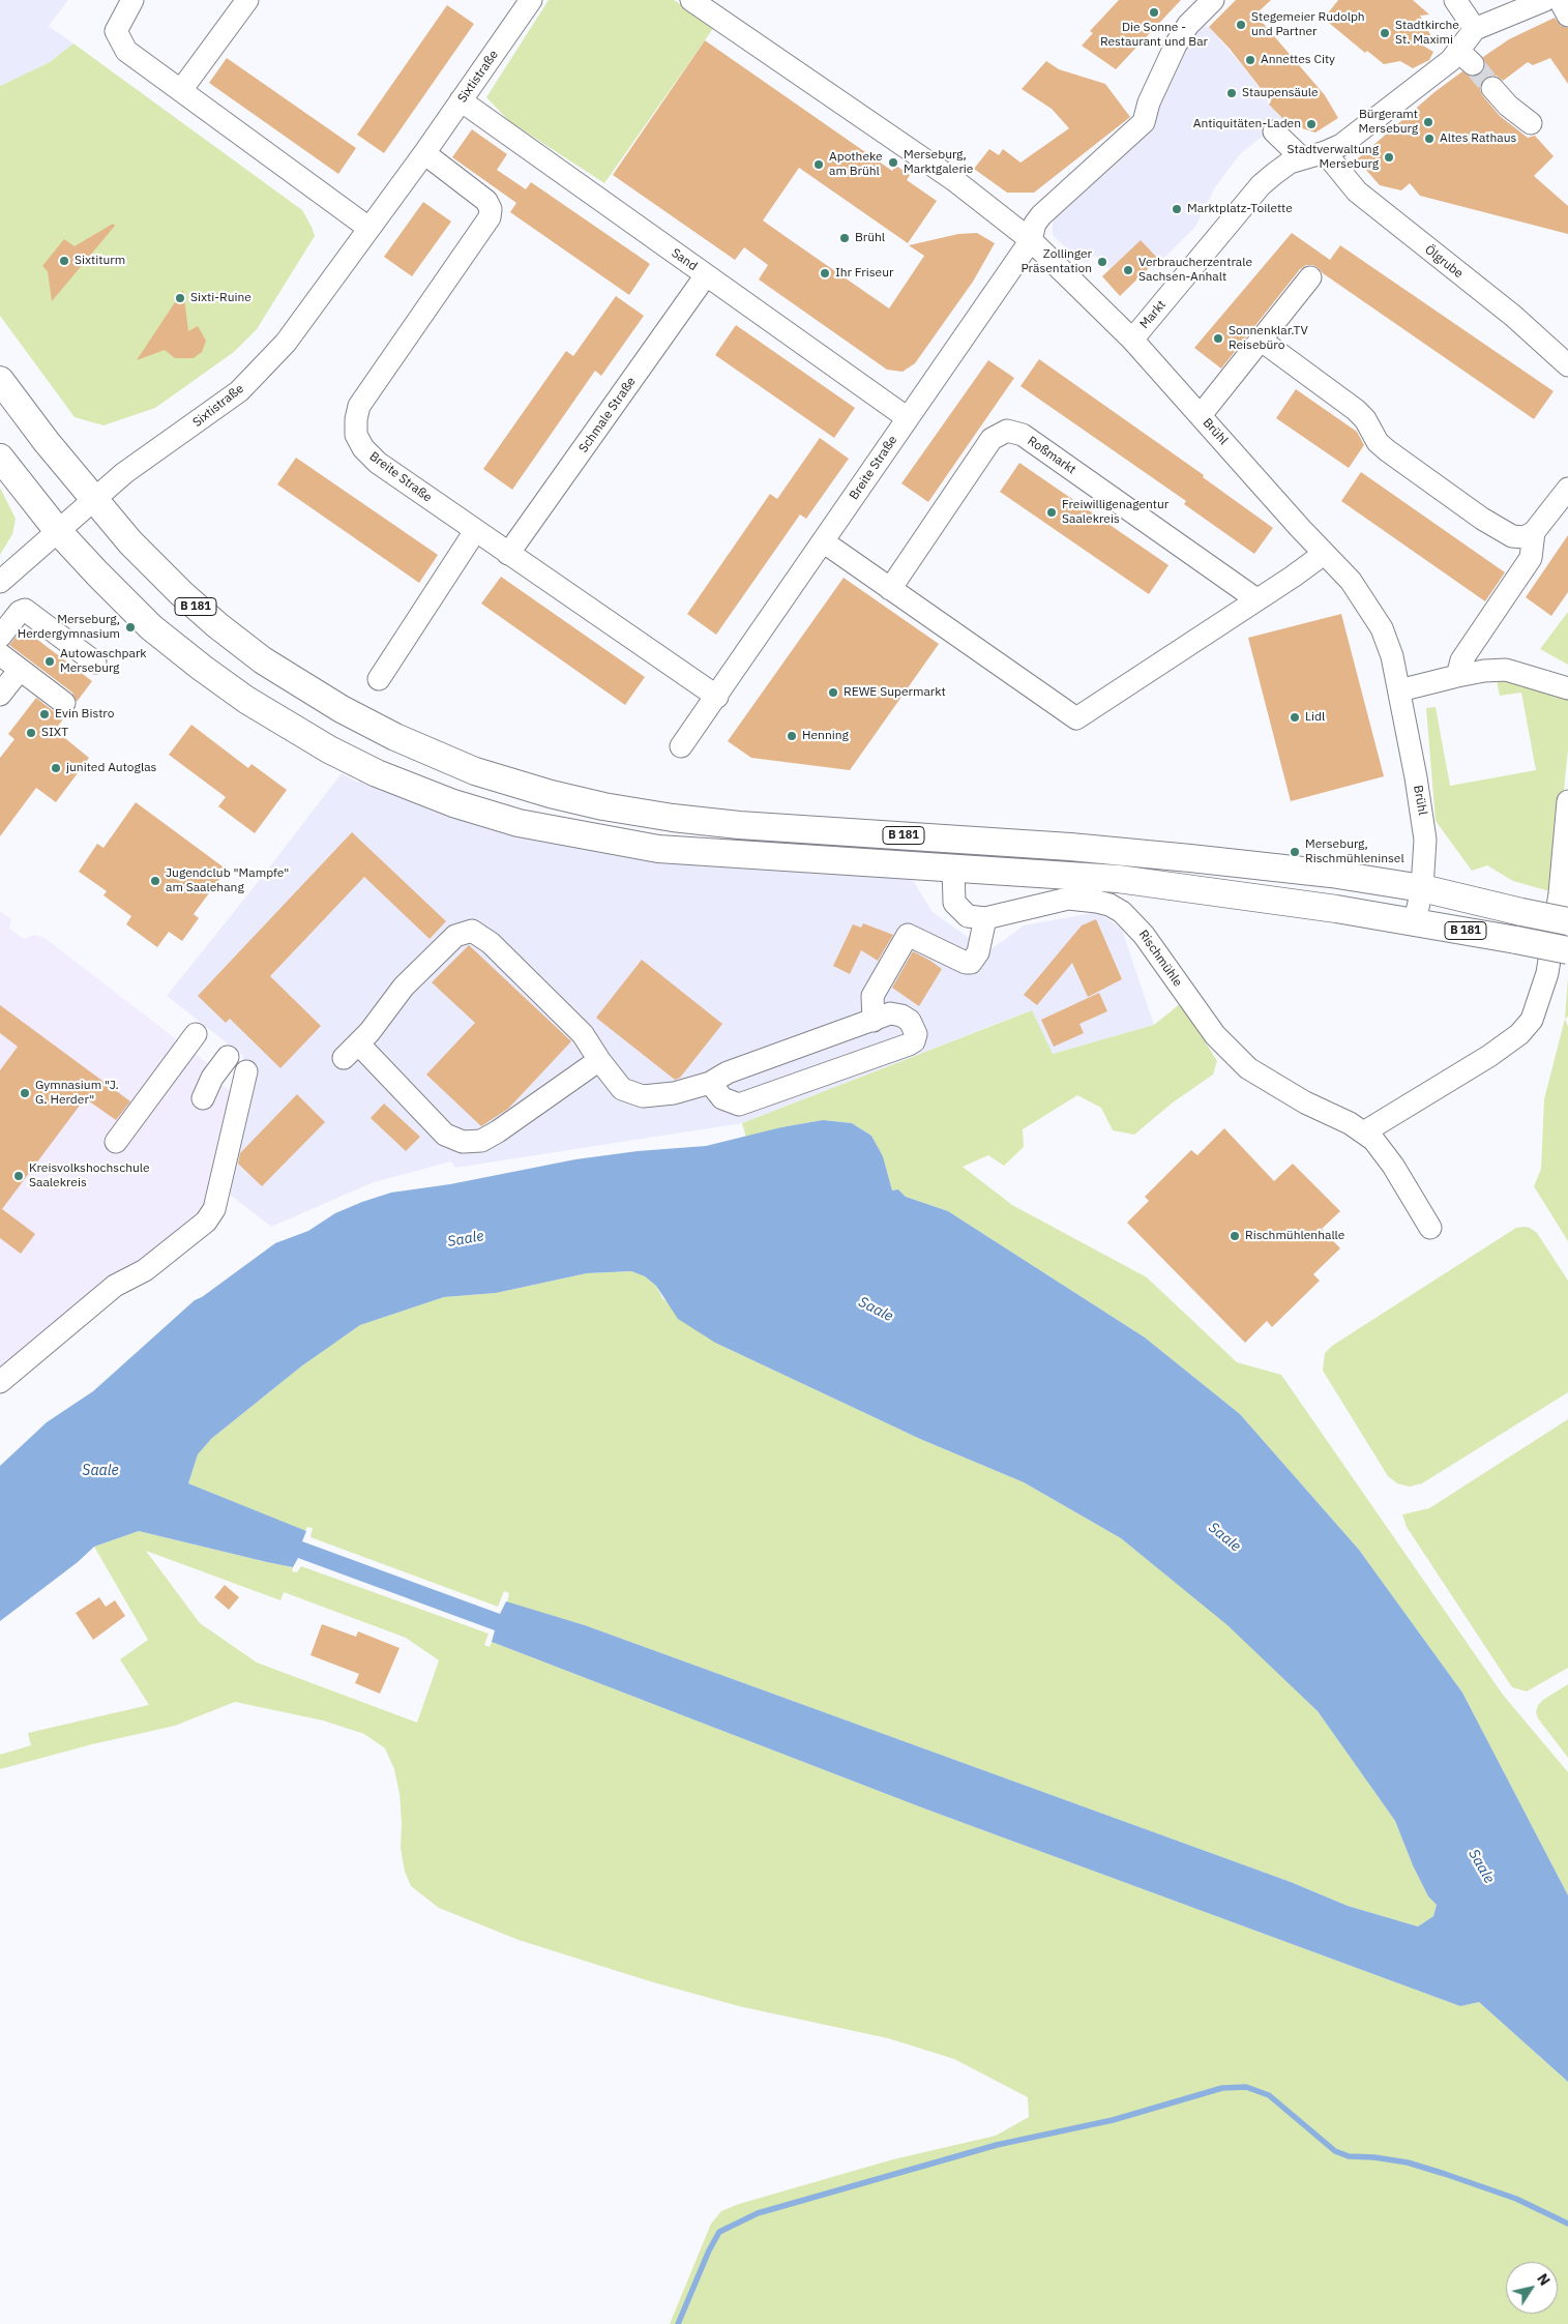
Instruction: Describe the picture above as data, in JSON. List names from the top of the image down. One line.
{"streets":{"main road":["B 181"],"street":["Sixtistraße","Sand","Ölgrube","Markt","Schmale Straße","Brühl","Roßmarkt","Breite Straße","Rischmühle"]},"crossings":[["Sixtistraße","Sand"],["Sixtistraße","Breite Straße"],["Sixtistraße","B 181"],["Sand","Schmale Straße"],["Sand","Breite Straße"],["Ölgrube","Markt"],["Markt","Brühl"],["Schmale Straße","Breite Straße"],["Brühl","Breite Straße"],["Brühl","B 181"]],"water":["Saale"],"places":["Die Sonne - Restaurant und Bar","Stegemeier Rudolph und Partner","Stadtkirche St. Maximi","Annettes City","Staupensäule","Bürgeramt Merseburg","Antiquitäten-Laden","Altes Rathaus","Stadtverwaltung Merseburg","Merseburg, Marktgalerie","Apotheke am Brühl","Marktplatz-Toilette","Brühl","Sixtiturm","Zollinger Präsentation","Verbraucherzentrale Sachsen-Anhalt","Ihr Friseur","Sixti-Ruine","Sonnenklar.TV Reisebüro","Freiwilligenagentur Saalekreis","Merseburg, Herdergymnasium","Autowaschpark Merseburg","REWE Supermarkt","Evin Bistro","Lidl","SIXT","Henning","junited Autoglas","Merseburg, Rischmühleninsel","Jugendclub \"Mampfe\" am Saalehang","Gymnasium \"J. G. Herder\"","Kreisvolkshochschule Saalekreis","Rischmühlenhalle"],"north":"top right"}
